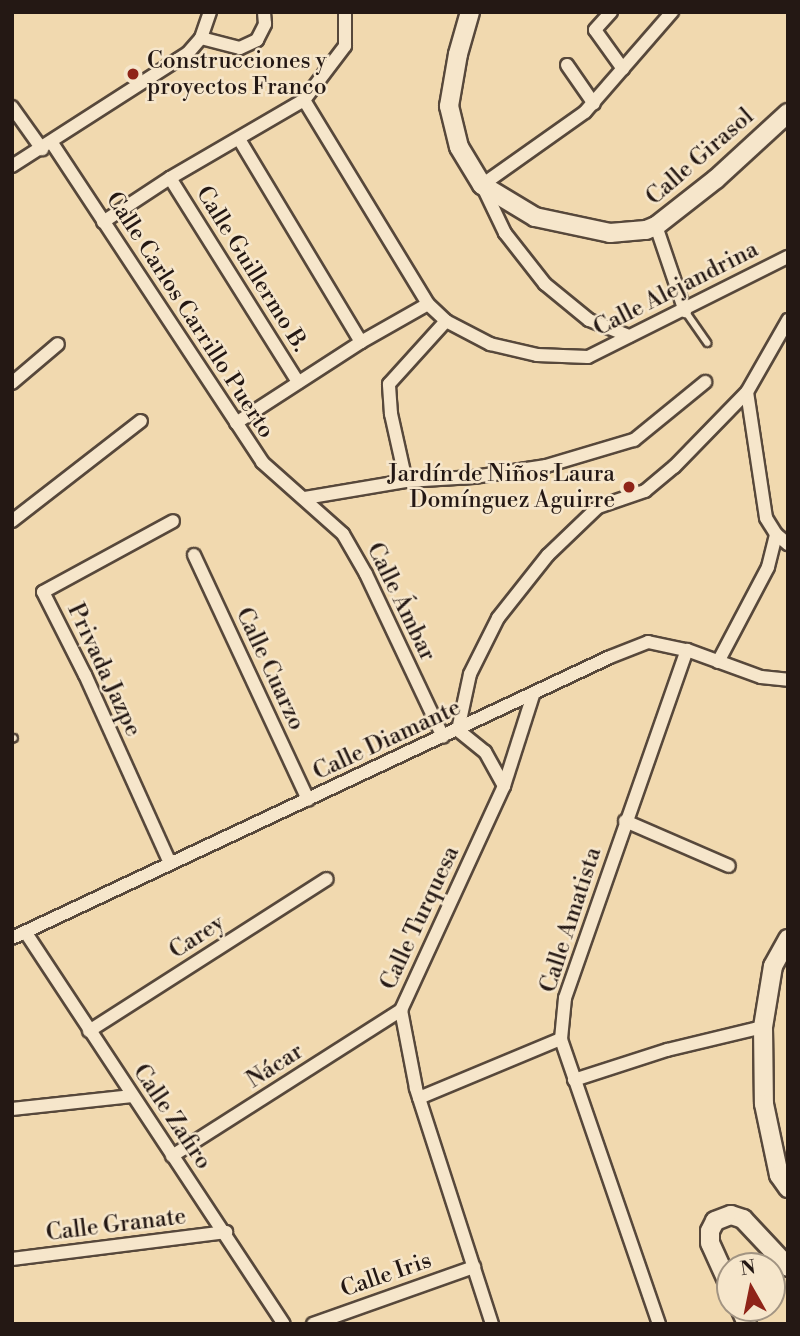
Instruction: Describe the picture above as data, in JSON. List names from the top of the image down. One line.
{"streets":{"street":["Calle Girasol","Calle Guillermo B.","Calle Alejandrina","Calle Carlos Carrillo Puerto","Calle Ámbar","Calle Cuarzo","Privada Jazpe","Calle Diamante","Calle Turquesa","Calle Amatista","Carey","Nácar","Calle Zafiro","Calle Granate","Calle Iris"]},"crossings":[["Calle Carlos Carrillo Puerto","Calle Ámbar"],["Calle Ámbar","Calle Diamante"],["Calle Cuarzo","Calle Diamante"],["Privada Jazpe","Calle Diamante"],["Calle Diamante","Calle Turquesa"],["Calle Diamante","Calle Amatista"],["Calle Diamante","Calle Zafiro"],["Calle Turquesa","Nácar"],["Calle Turquesa","Calle Iris"],["Carey","Calle Zafiro"],["Nácar","Calle Zafiro"],["Calle Zafiro","Calle Granate"]],"places":["Construcciones y proyectos Franco","Jardín de Niños Laura Domínguez Aguirre"],"north":"top"}
